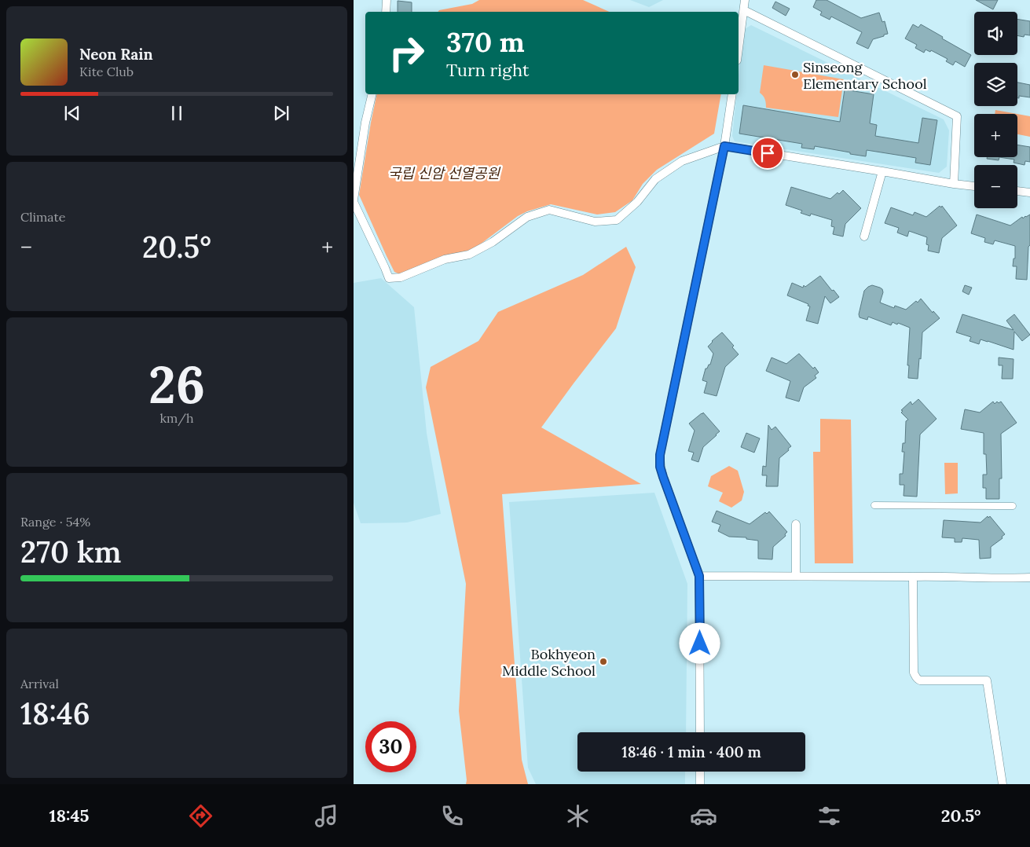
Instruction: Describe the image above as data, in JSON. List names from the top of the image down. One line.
{"parks":["국립 신암 선열공원"],"places":["Sinseong Elementary School","Bokhyeon Middle School"],"page":{"map_buttons":["+","−"],"turn":["370 m","Turn right"],"song":["Neon Rain","Kite Club"],"tile":["Climate",["26","km/h"],["Range · 54%","270 km"],["Arrival","18:46"]],"heat":["−","20.5°","+"],"limit":"30","trip":"18:46 · 1 min · 400 m","tabs":["18:45","20.5°"]}}
